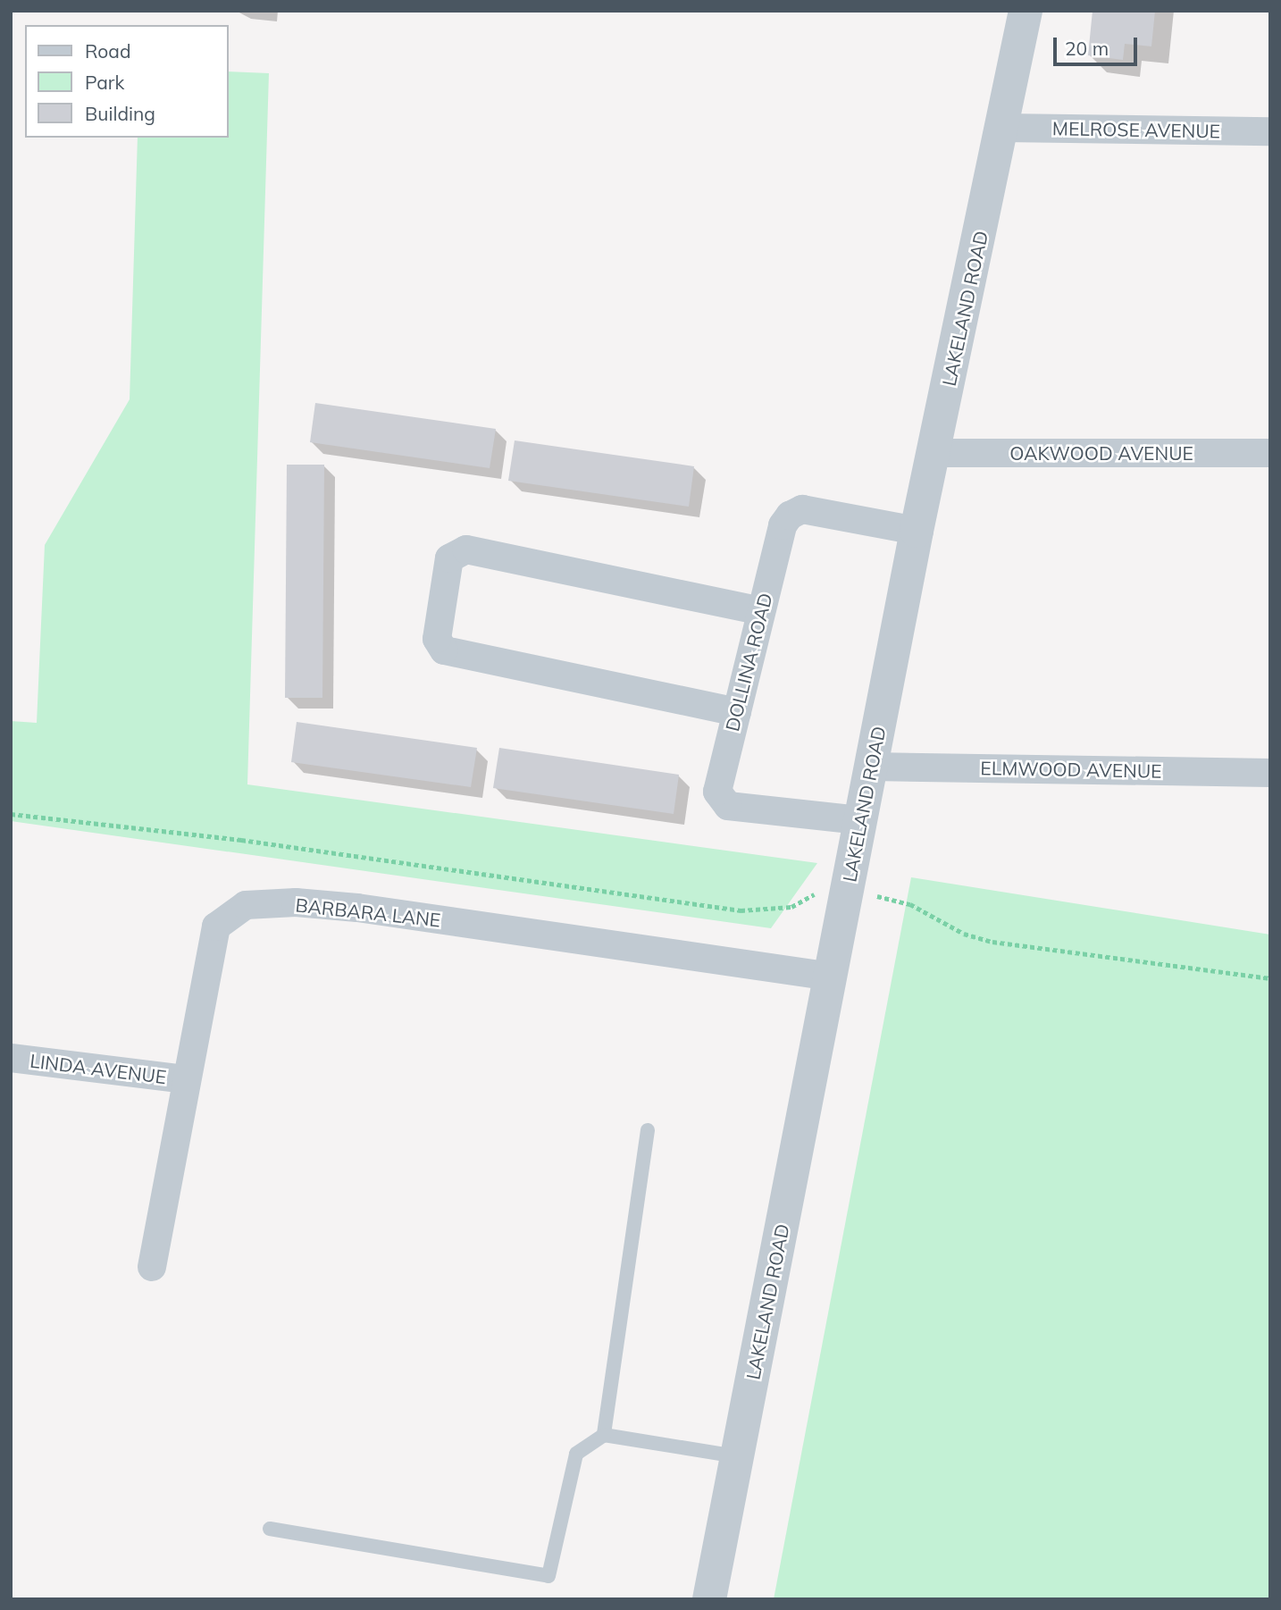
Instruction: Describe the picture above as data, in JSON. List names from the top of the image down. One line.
{"streets":{"street":["MELROSE AVENUE","LAKELAND ROAD","OAKWOOD AVENUE","DOLLINA ROAD","ELMWOOD AVENUE","BARBARA LANE","LINDA AVENUE"]},"crossings":[["MELROSE AVENUE","LAKELAND ROAD"],["LAKELAND ROAD","OAKWOOD AVENUE"],["LAKELAND ROAD","DOLLINA ROAD"],["LAKELAND ROAD","ELMWOOD AVENUE"],["LAKELAND ROAD","BARBARA LANE"],["BARBARA LANE","LINDA AVENUE"]],"legend":["Road","Park","Building"],"scale_bar":"20 m"}
